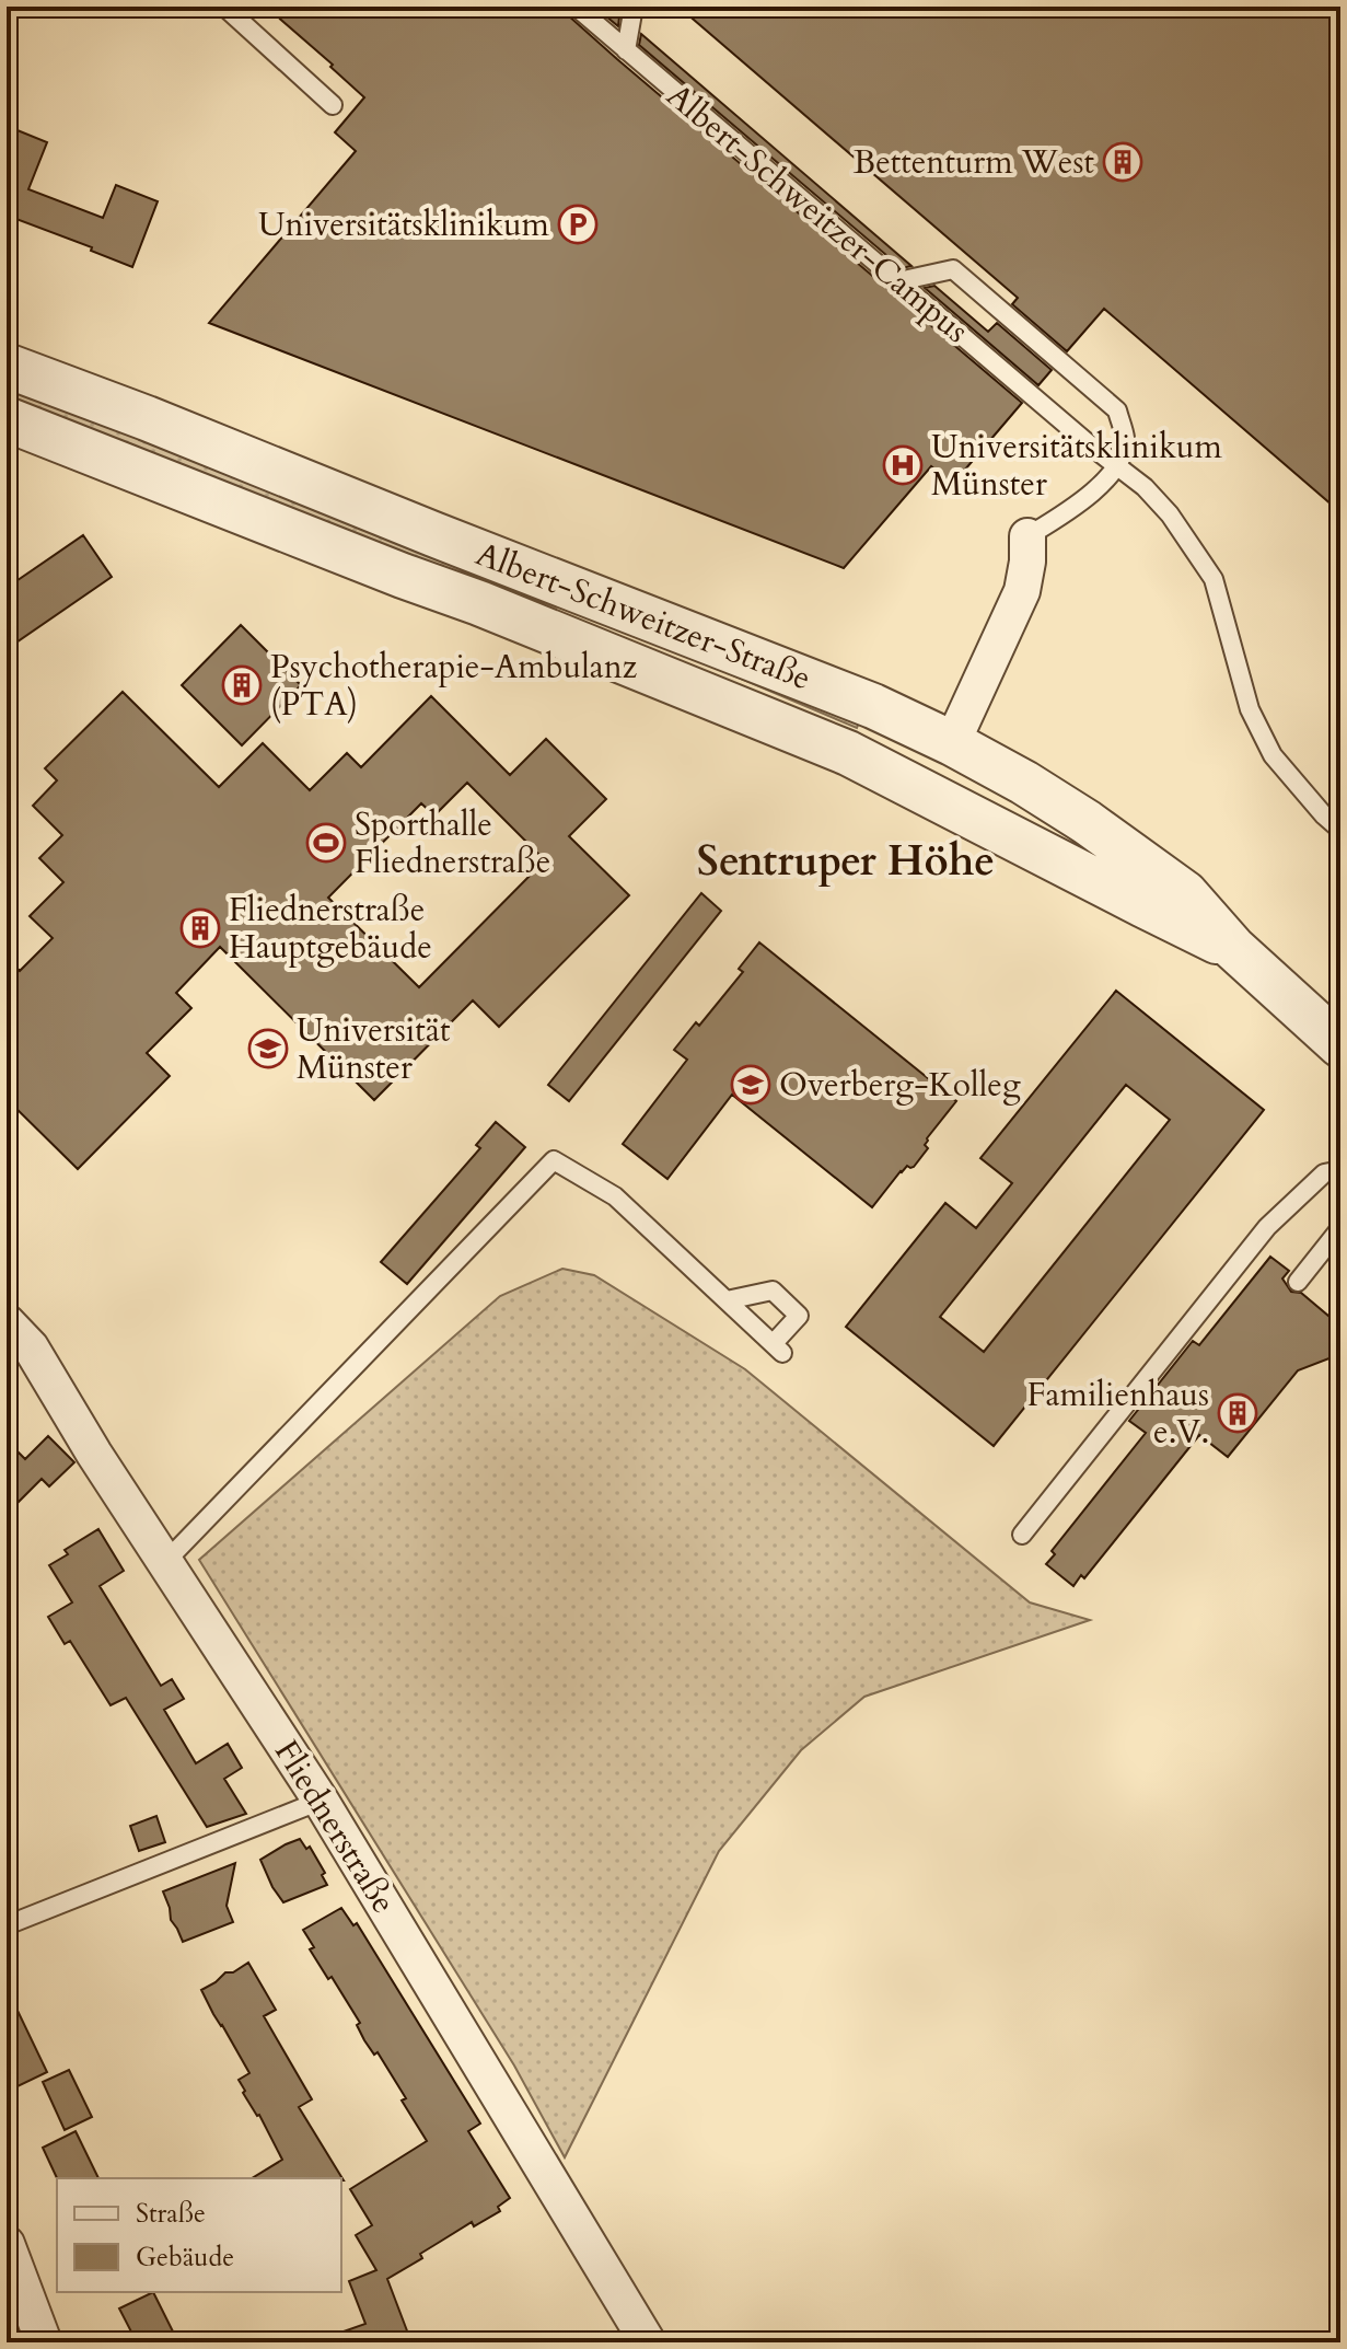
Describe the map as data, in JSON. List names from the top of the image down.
{
  "streets": {
    "street": ["Albert-Schweitzer-Straße", "Fliednerstraße"],
    "lane": ["Albert-Schweitzer-Campus"]
  },
  "districts": ["Sentruper Höhe"],
  "places": {
    "building": [
      "Bettenturm West",
      "Psychotherapie-Ambulanz (PTA)",
      "Fliednerstraße Hauptgebäude",
      "Familienhaus e.V."
    ],
    "parking": ["Universitätsklinikum"],
    "hospital": ["Universitätsklinikum Münster"],
    "sports": ["Sporthalle Fliednerstraße"],
    "school or university": ["Universität Münster", "Overberg-Kolleg"]
  },
  "legend": ["Straße", "Gebäude"]
}
